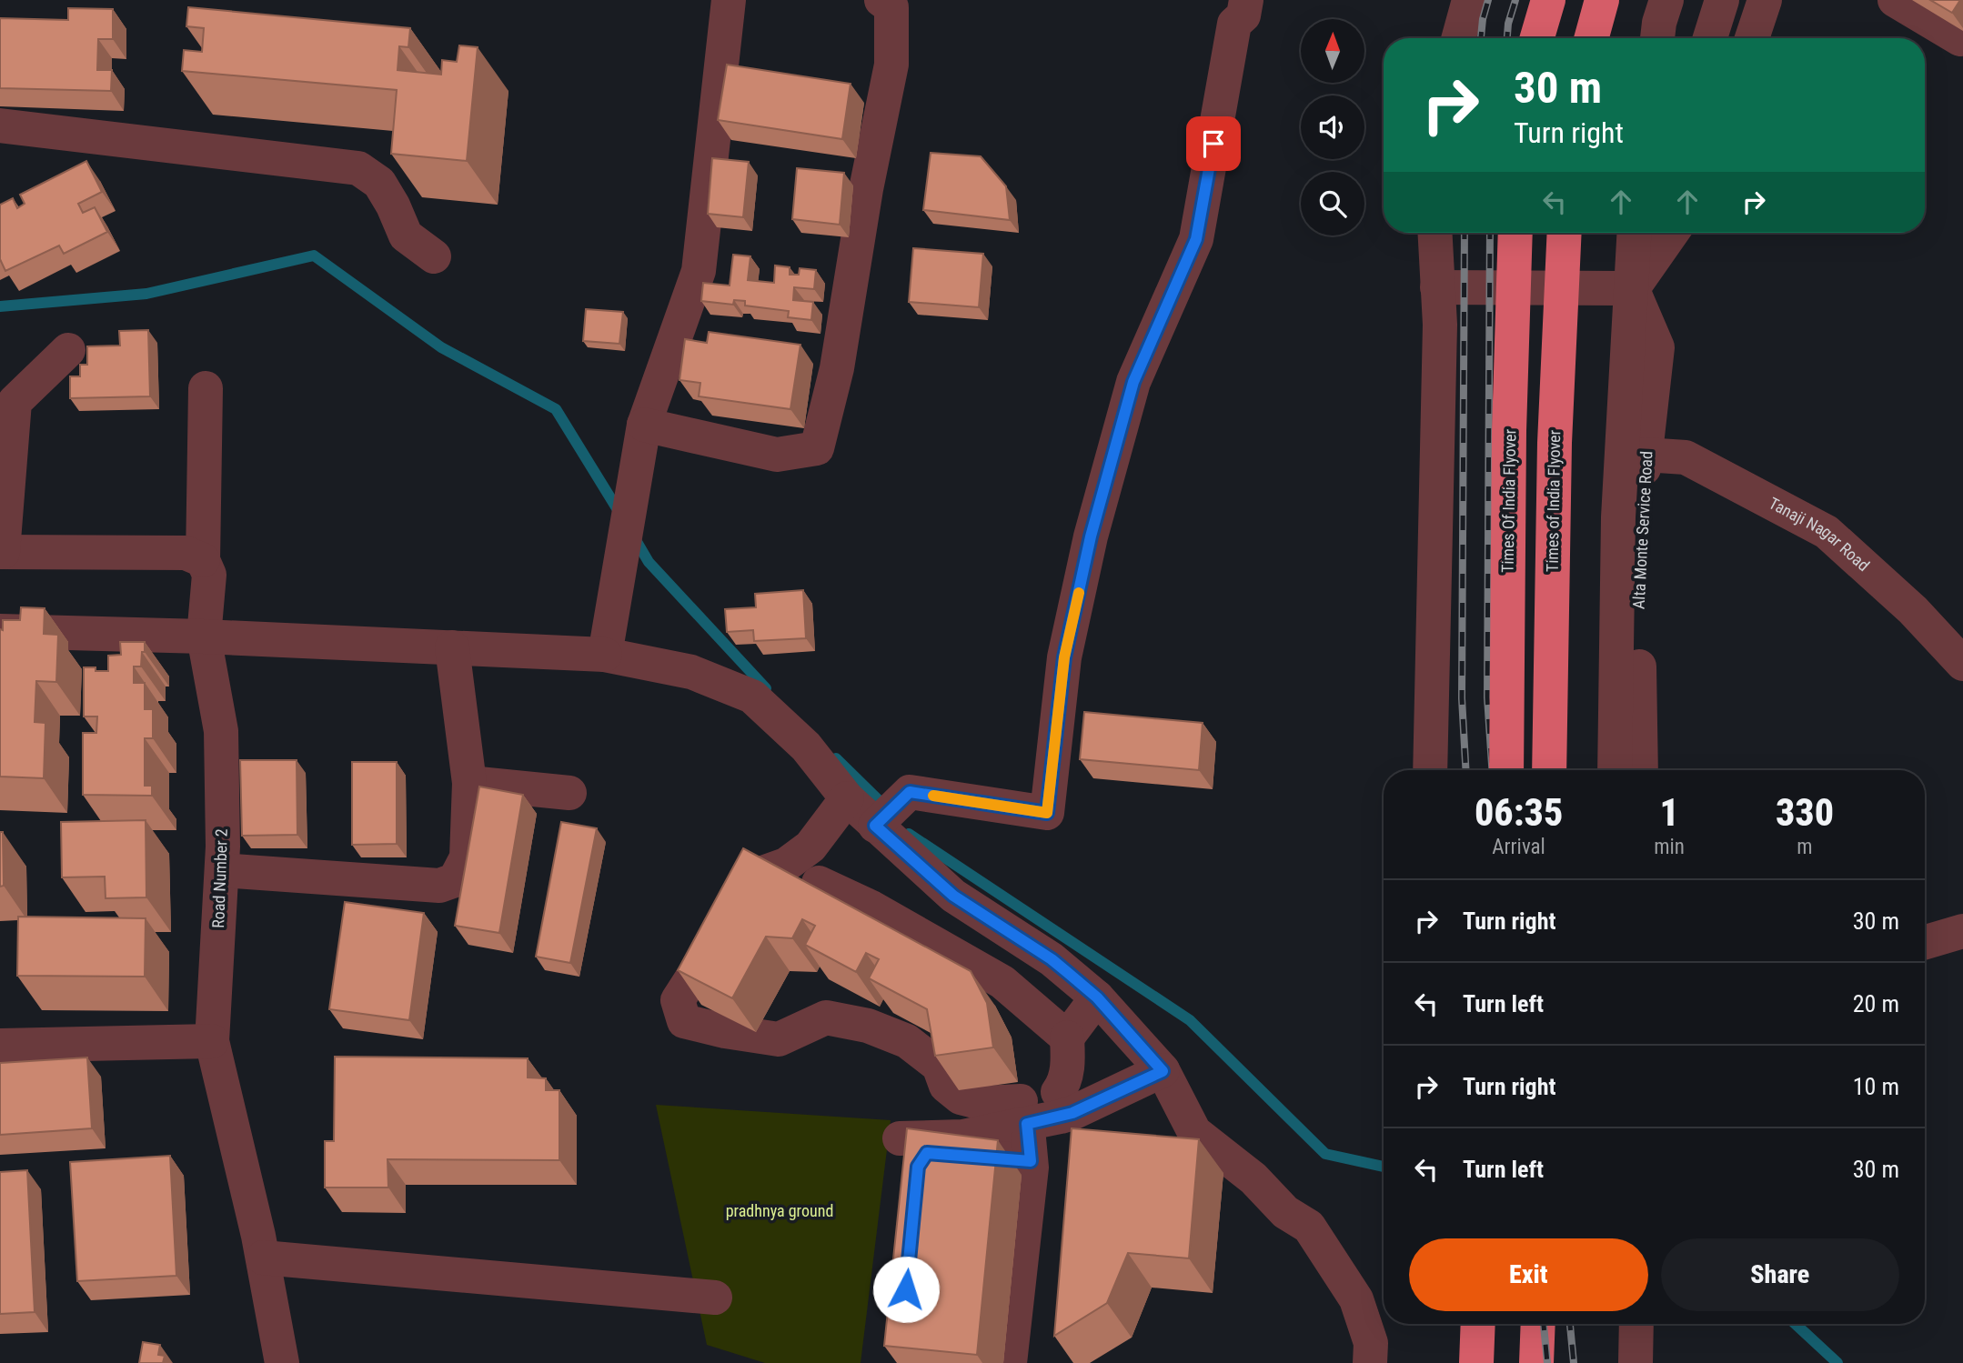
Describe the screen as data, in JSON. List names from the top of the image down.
{
  "streets": {
    "highway": ["Times Of India Flyover", "Times of India Flyover"],
    "street": ["Alta Monte Service Road", "Tanaji Nagar Road", "Road Number 2"]
  },
  "crossings": [
    ["Alta Monte Service Road", "Tanaji Nagar Road"]
  ],
  "parks": ["pradhnya ground"],
  "north": "top",
  "page": {
    "turn": ["30 m", "Turn right"],
    "eta": [
      "06:35",
      "Arrival",
      "1",
      "min",
      "330",
      "m"
    ],
    "list": [
      {
        "name": "Turn right",
        "value": "30 m"
      },
      {
        "name": "Turn left",
        "value": "20 m"
      },
      {
        "name": "Turn right",
        "value": "10 m"
      },
      {
        "name": "Turn left",
        "value": "30 m"
      }
    ],
    "buttons": ["Exit", "Share"]
  }
}
